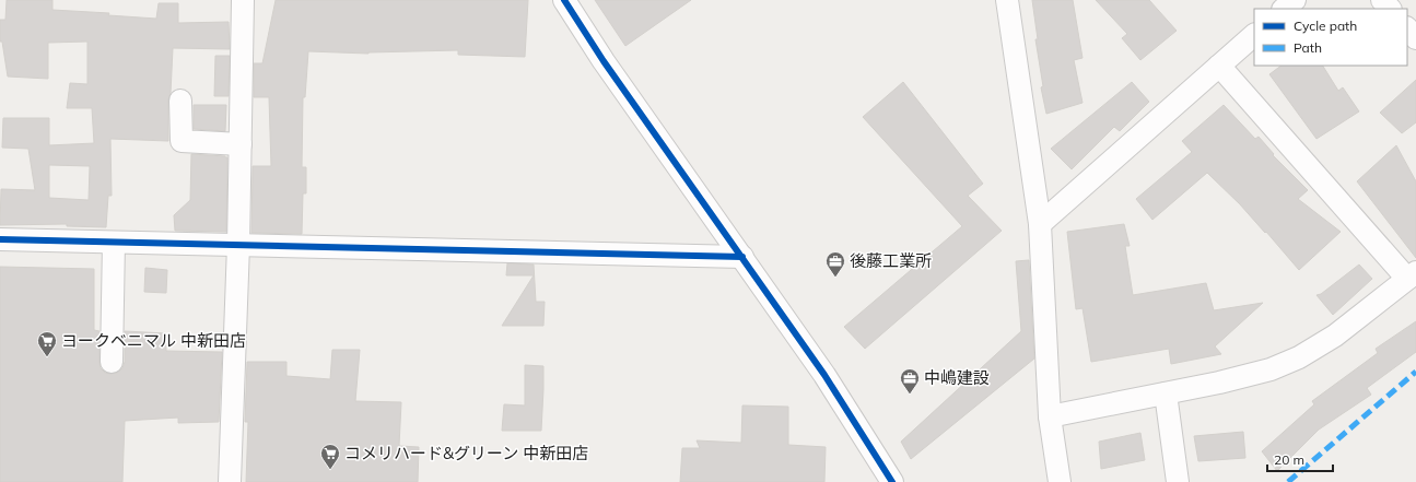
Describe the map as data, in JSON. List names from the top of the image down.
{
  "places": {
    "office": ["後藤工業所", "中嶋建設"],
    "supermarket": ["ヨークベニマル 中新田店", "コメリハード&グリーン 中新田店"]
  },
  "legend": ["Cycle path", "Path"],
  "scale_bar": "20 m"
}
